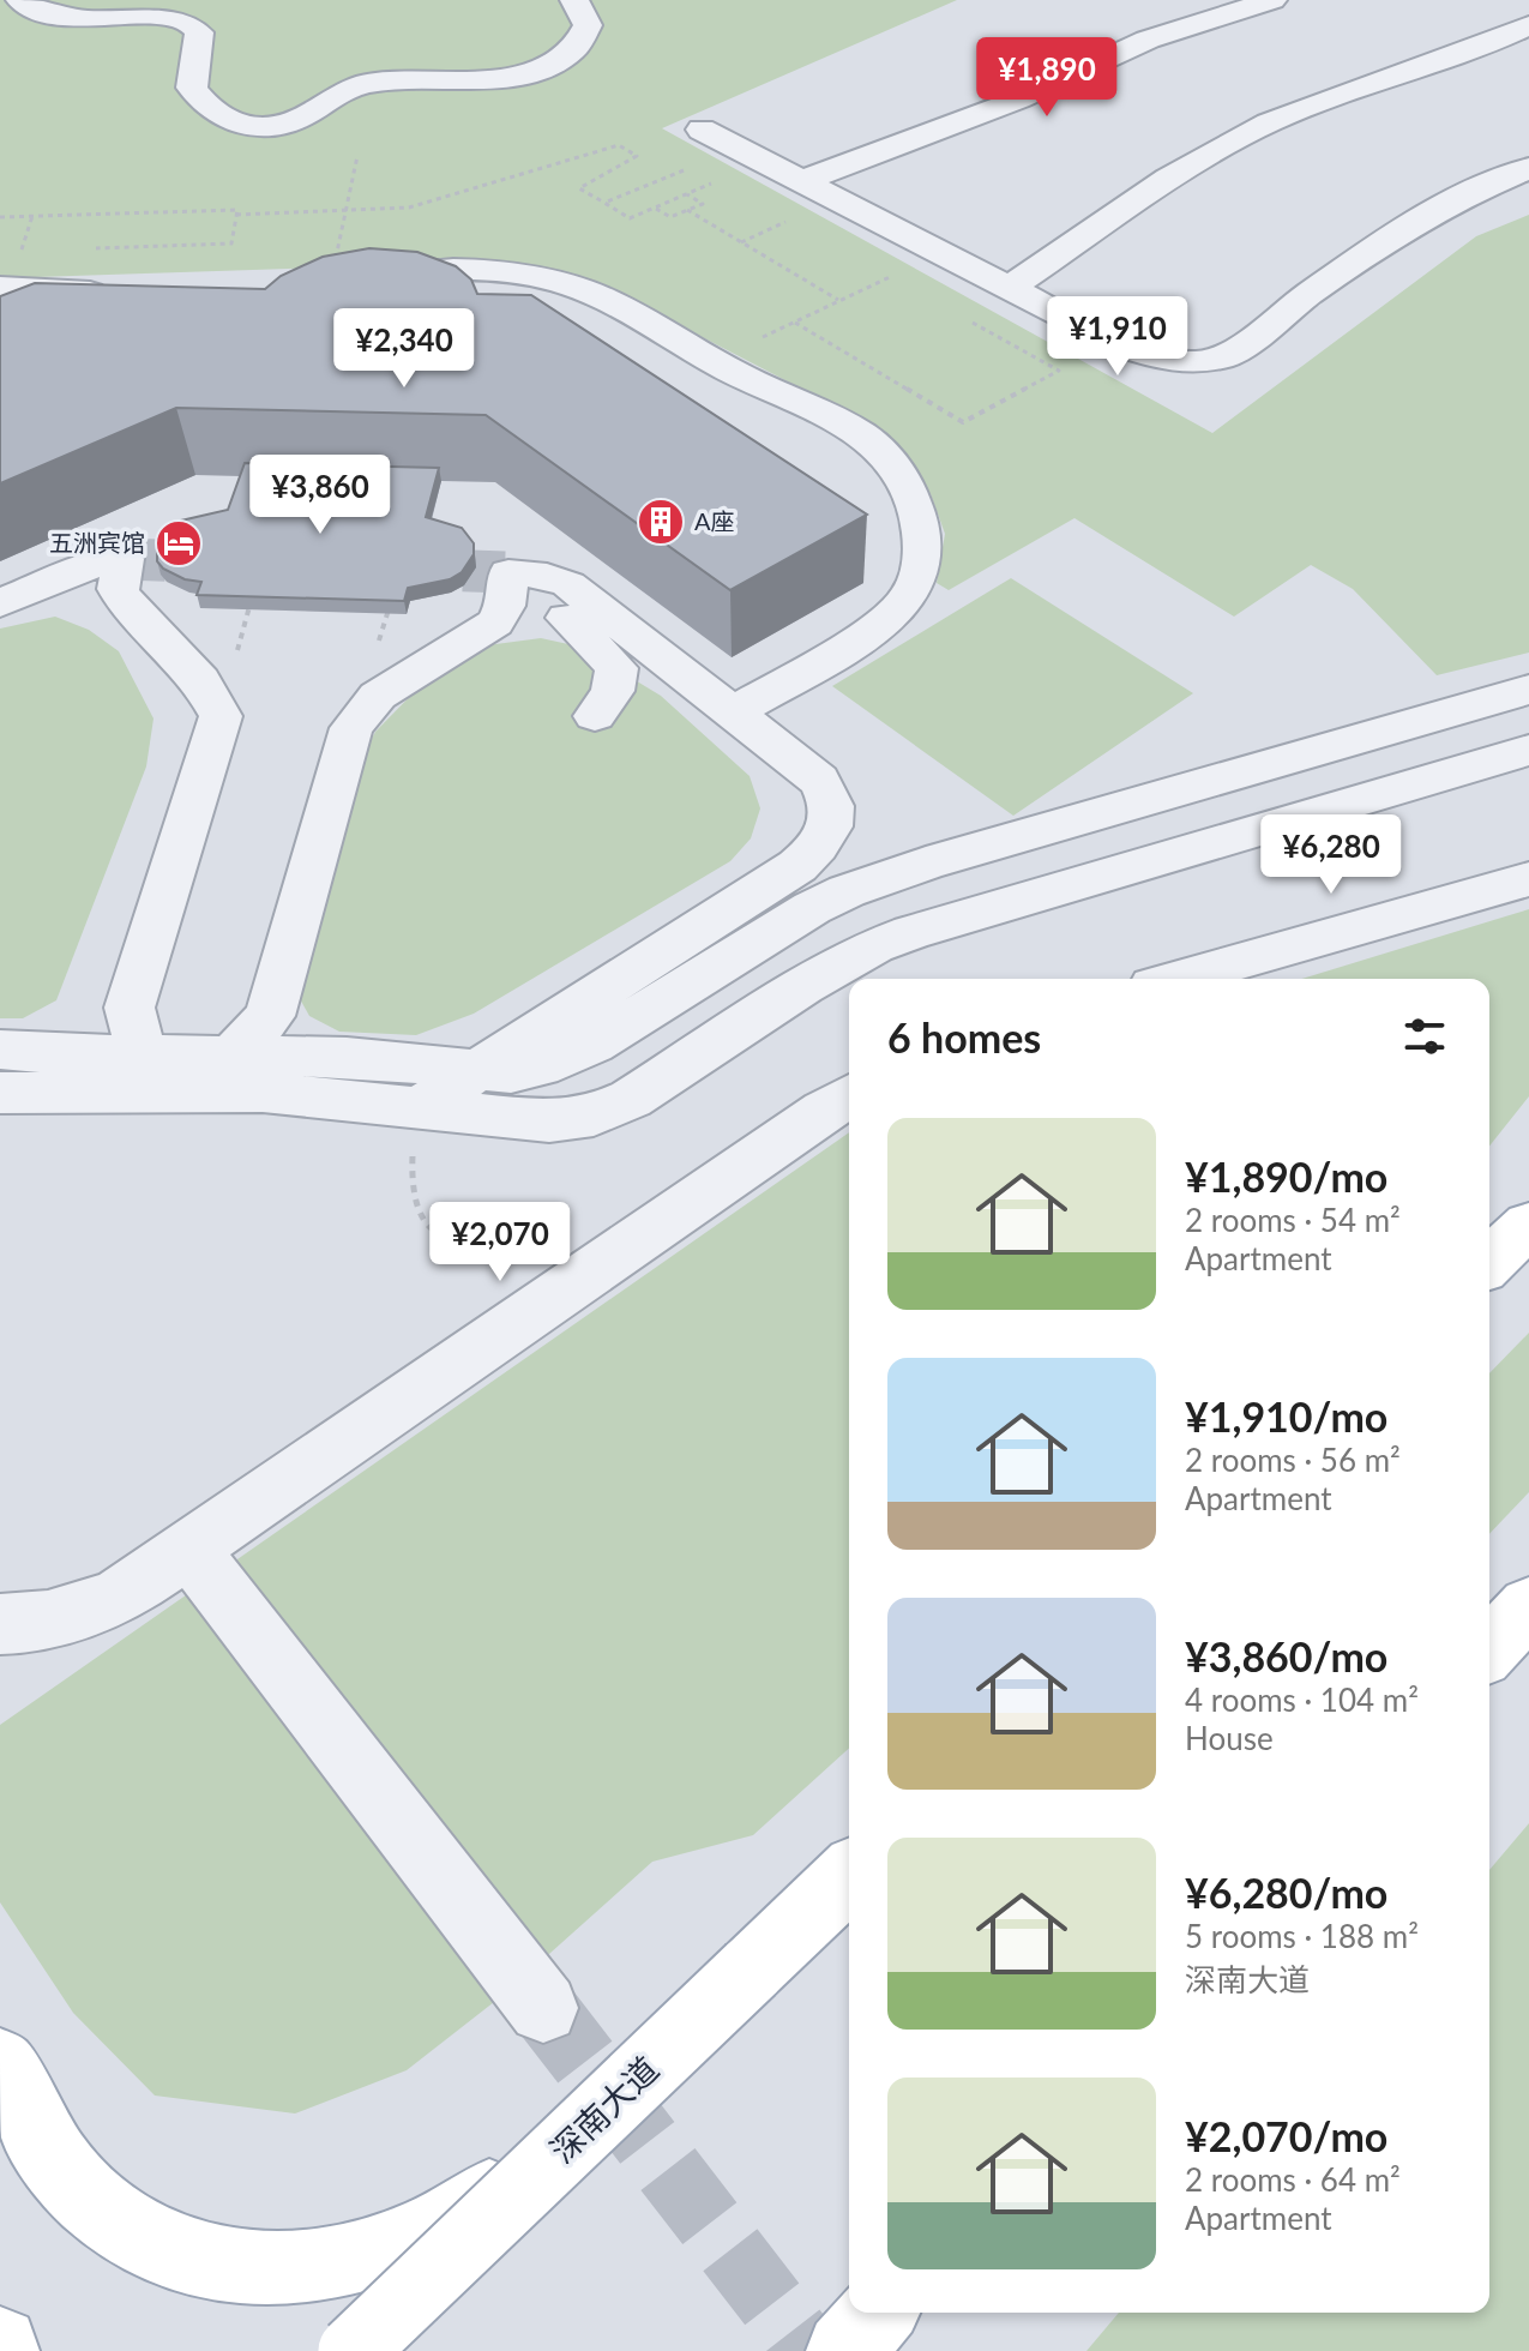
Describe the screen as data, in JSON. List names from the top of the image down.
{
  "streets": {
    "main road": ["深南大道"]
  },
  "places": {
    "building": ["A座"],
    "hotel": ["五洲宾馆"]
  },
  "page": {
    "price": [
      "¥1,890",
      "¥1,910",
      "¥2,340",
      "¥3,860",
      "¥6,280",
      "¥2,070"
    ],
    "heading": "6 homes",
    "list": [
      {
        "name": "¥1,890/mo",
        "note": "2 rooms · 54 m² · Apartment"
      },
      {
        "name": "¥1,910/mo",
        "note": "2 rooms · 56 m² · Apartment"
      },
      {
        "name": "¥3,860/mo",
        "note": "4 rooms · 104 m² · House"
      },
      {
        "name": "¥6,280/mo",
        "note": "5 rooms · 188 m² · 深南大道"
      },
      {
        "name": "¥2,070/mo",
        "note": "2 rooms · 64 m² · Apartment"
      }
    ]
  }
}
